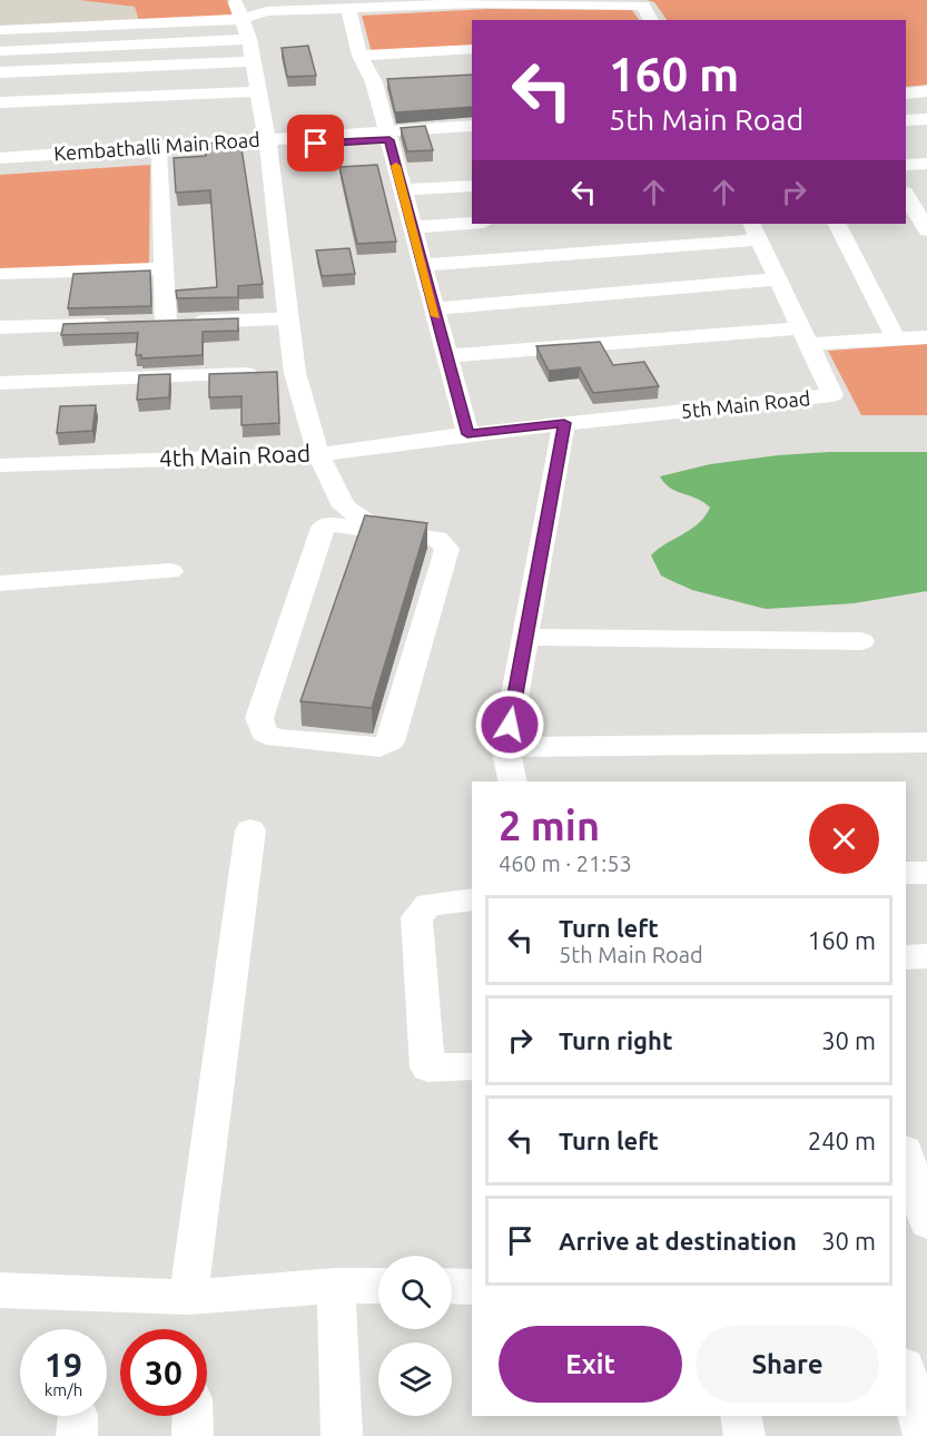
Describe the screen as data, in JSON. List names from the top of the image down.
{
  "streets": {
    "street": ["Kembathalli Main Road", "5th Main Road", "4th Main Road"]
  },
  "crossings": [
    ["5th Main Road", "4th Main Road"]
  ],
  "page": {
    "turn": ["160 m", "5th Main Road"],
    "heading": ["2 min", "460 m · 21:53"],
    "list": [
      {
        "name": "Turn left",
        "note": "5th Main Road",
        "value": "160 m"
      },
      {
        "name": "Turn right",
        "value": "30 m"
      },
      {
        "name": "Turn left",
        "value": "240 m"
      },
      {
        "name": "Arrive at destination",
        "value": "30 m"
      }
    ],
    "buttons": ["Exit", "Share"],
    "speed": "19 km/h",
    "limit": "30"
  }
}
